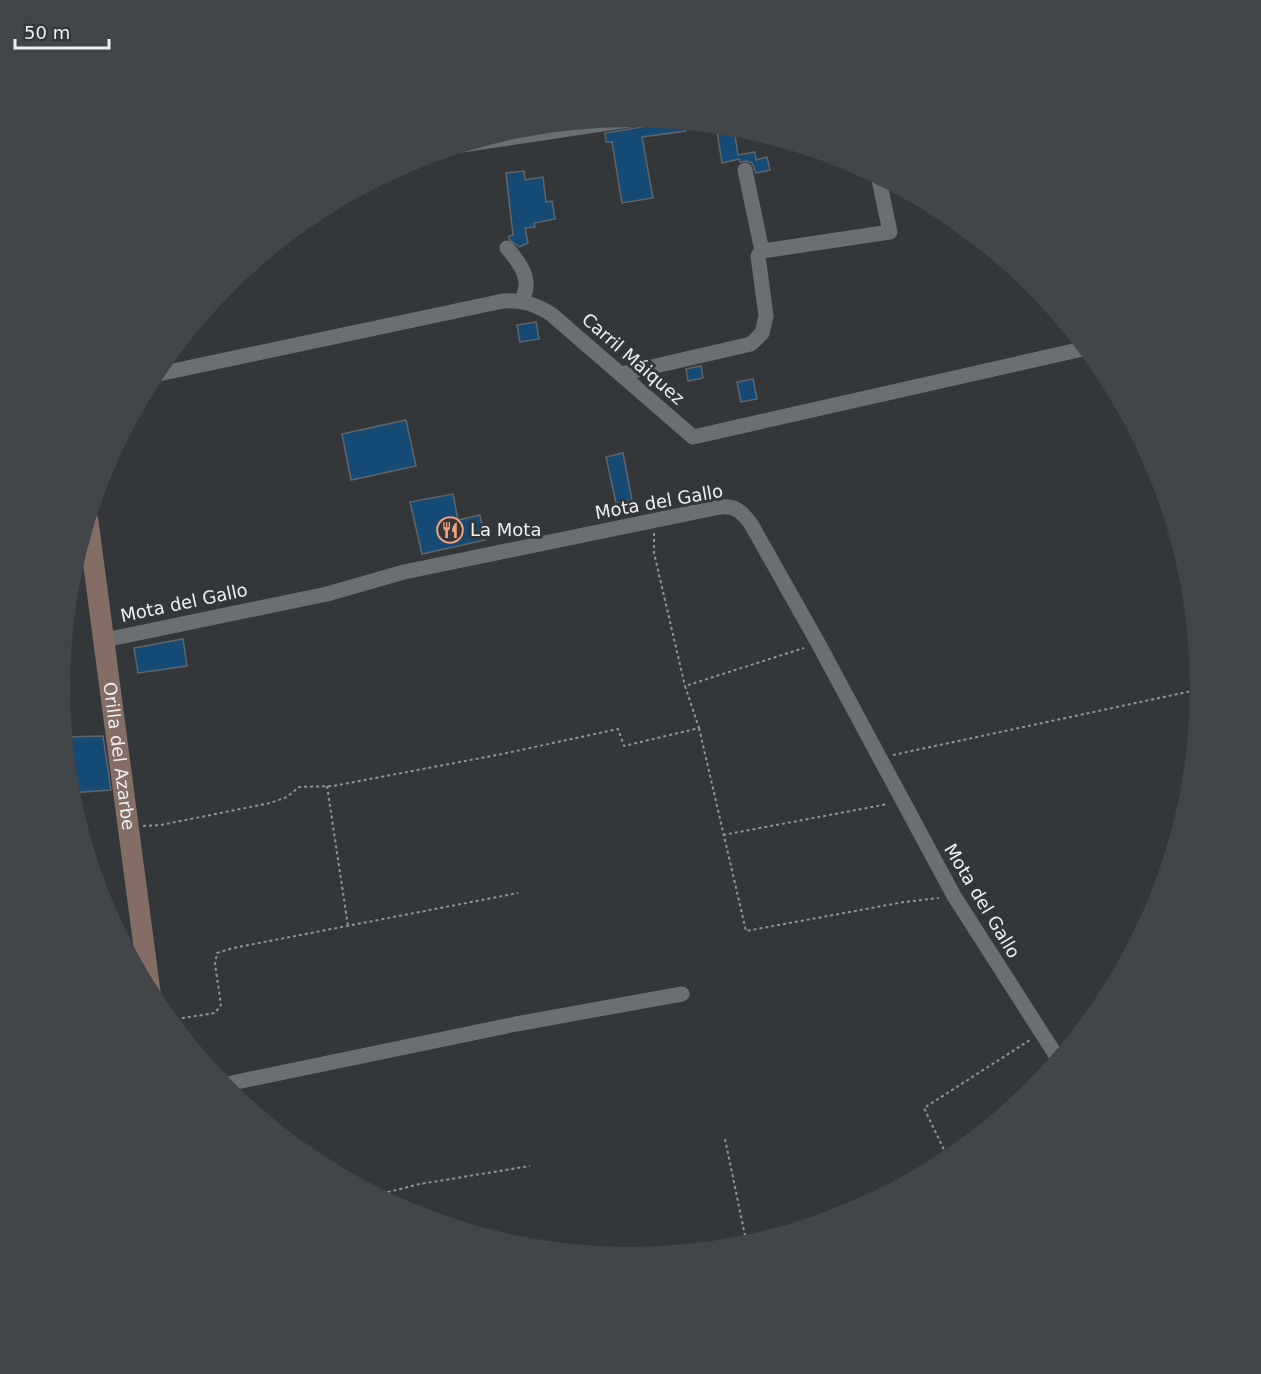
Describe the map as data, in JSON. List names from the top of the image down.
{
  "streets": {
    "main road": ["Orilla del Azarbe"],
    "street": ["Carril Máiquez", "Mota del Gallo"]
  },
  "crossings": [
    ["Mota del Gallo", "Orilla del Azarbe"]
  ],
  "places": {
    "restaurant": ["La Mota"]
  },
  "scale_bar": "50 m"
}
